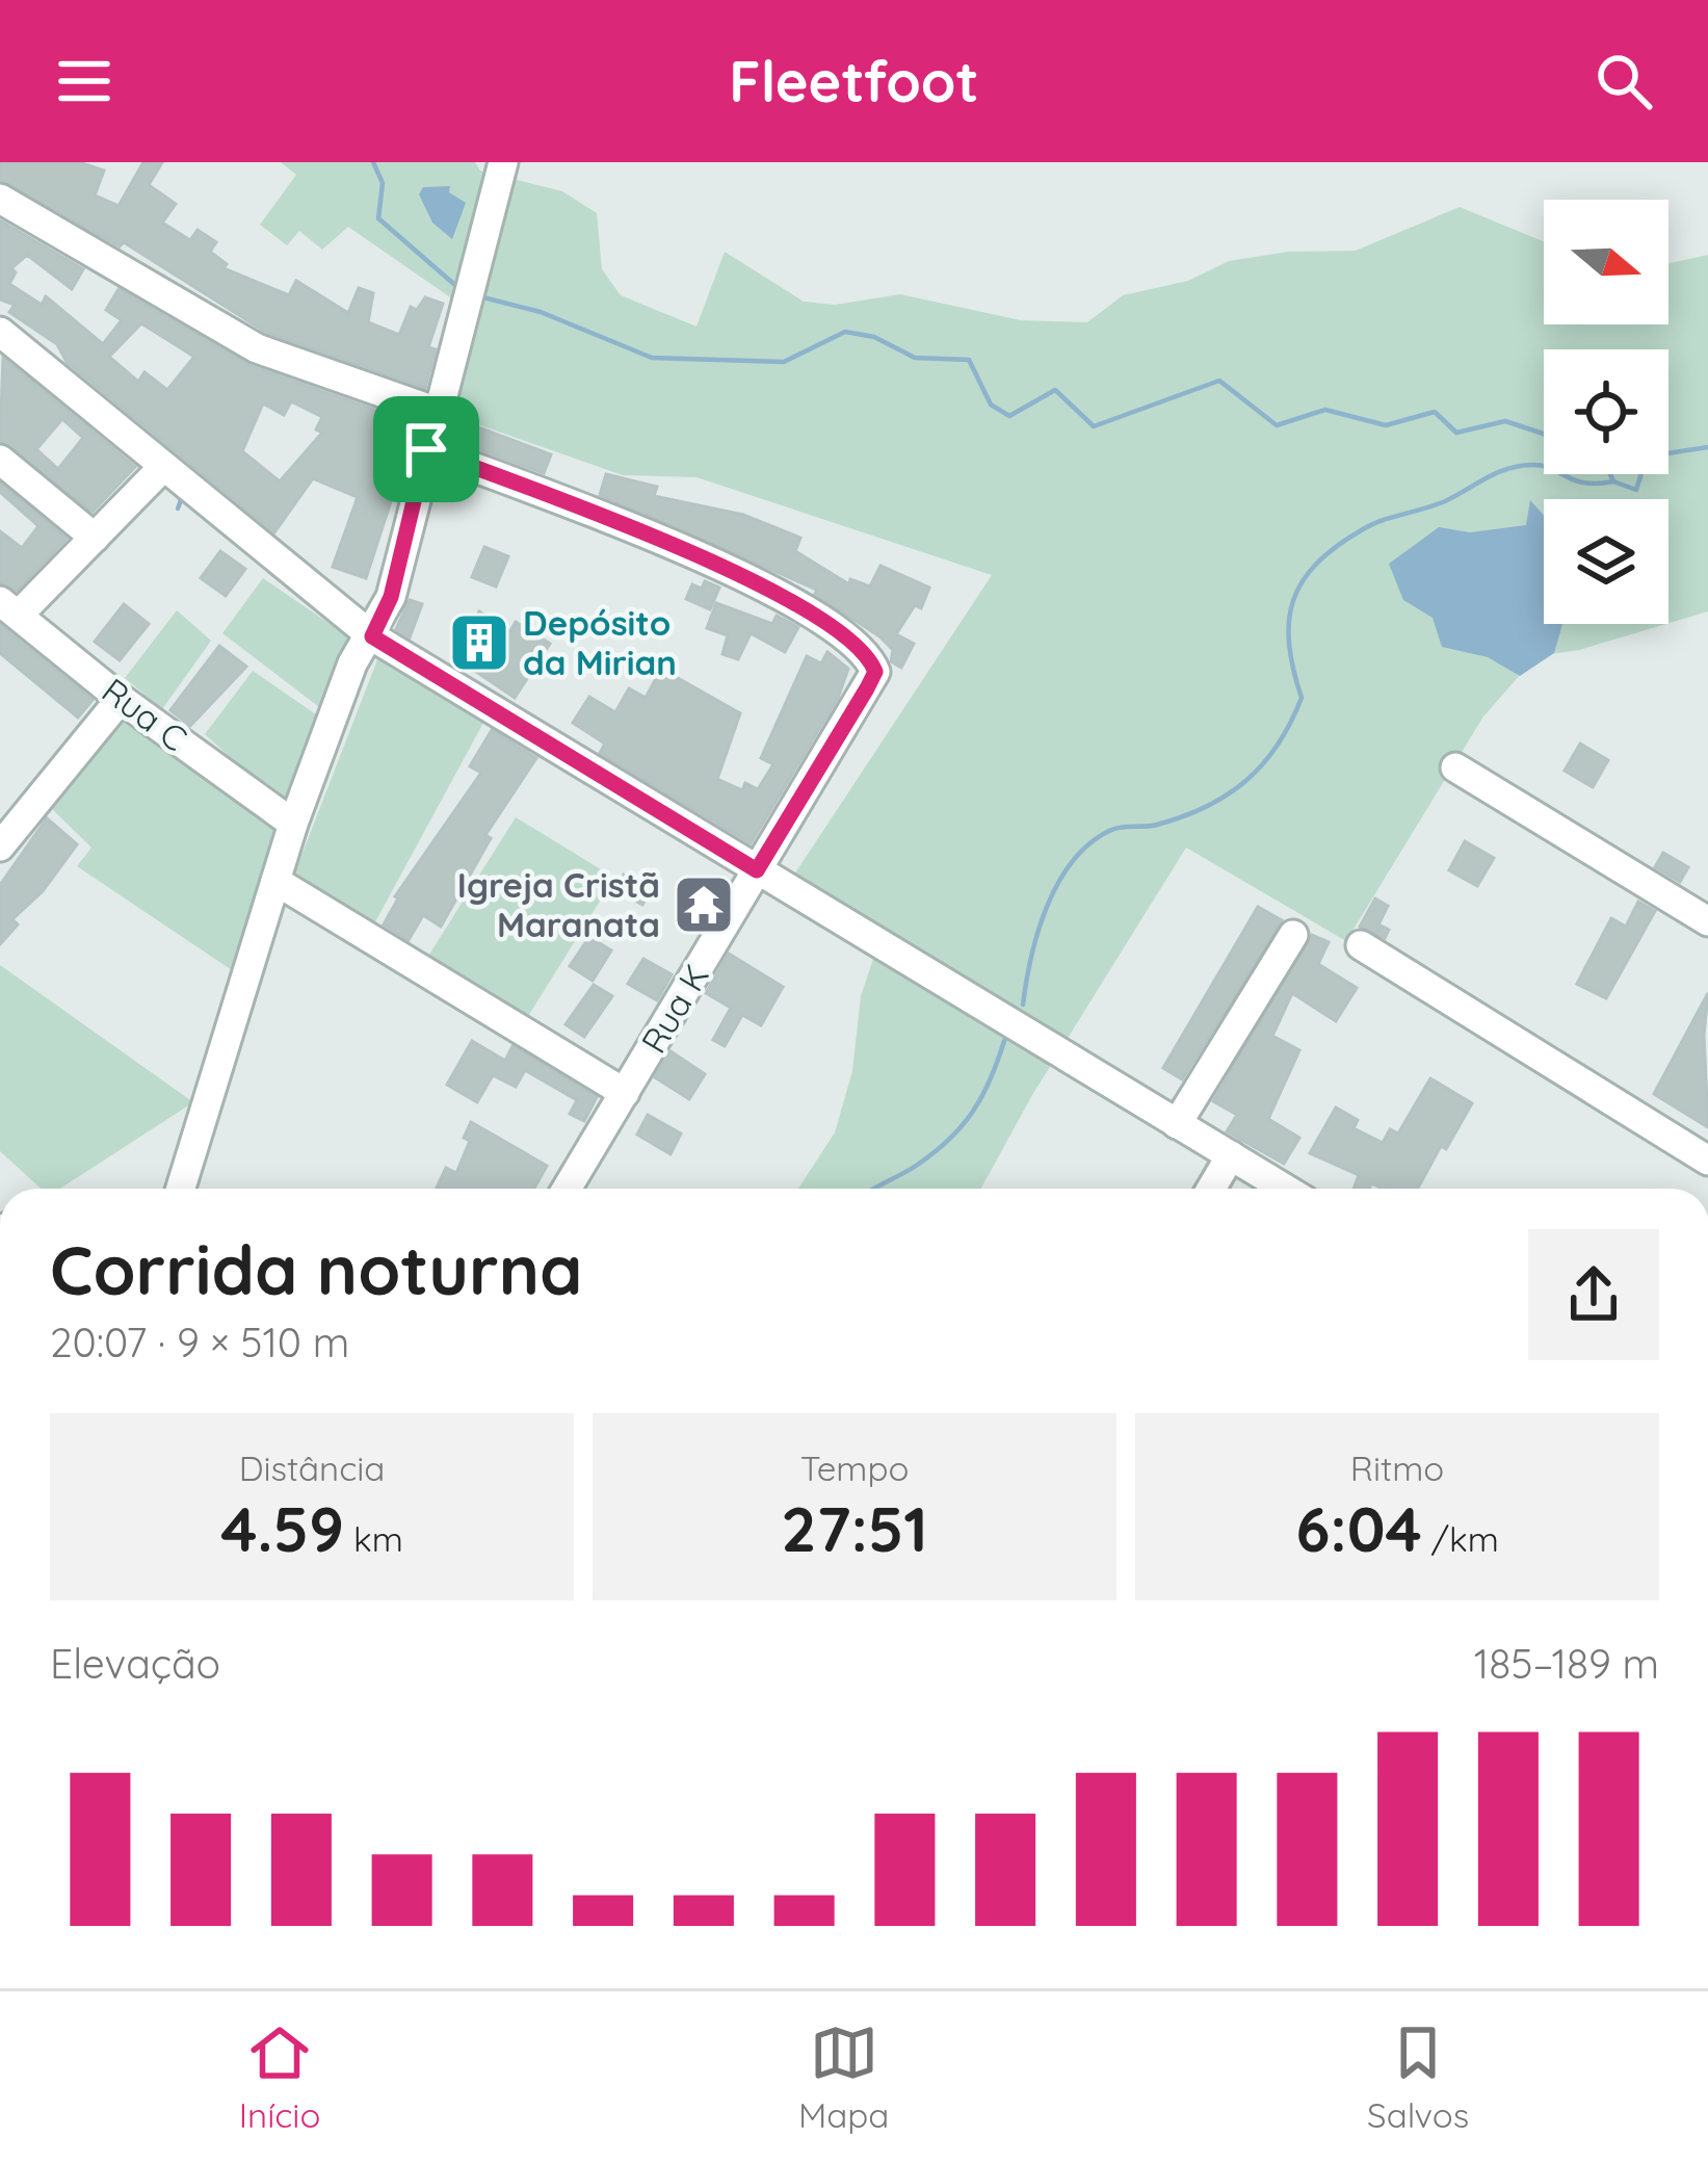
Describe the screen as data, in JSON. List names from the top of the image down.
{
  "streets": {
    "street": ["Rua C", "Rua K"]
  },
  "places": {
    "building": ["Depósito da Mirian"],
    "temple": ["Igreja Cristã Maranata"]
  },
  "north": "right",
  "page": {
    "header": "Fleetfoot",
    "heading": ["Corrida noturna", "20:07 · 9 × 510 m"],
    "stats": [
      ["Distância", "4.59 km"],
      ["Tempo", "27:51"],
      ["Ritmo", "6:04 /km"]
    ],
    "chart": ["Elevação", "185–189 m"],
    "tabs": ["Início", "Mapa", "Salvos"]
  }
}
